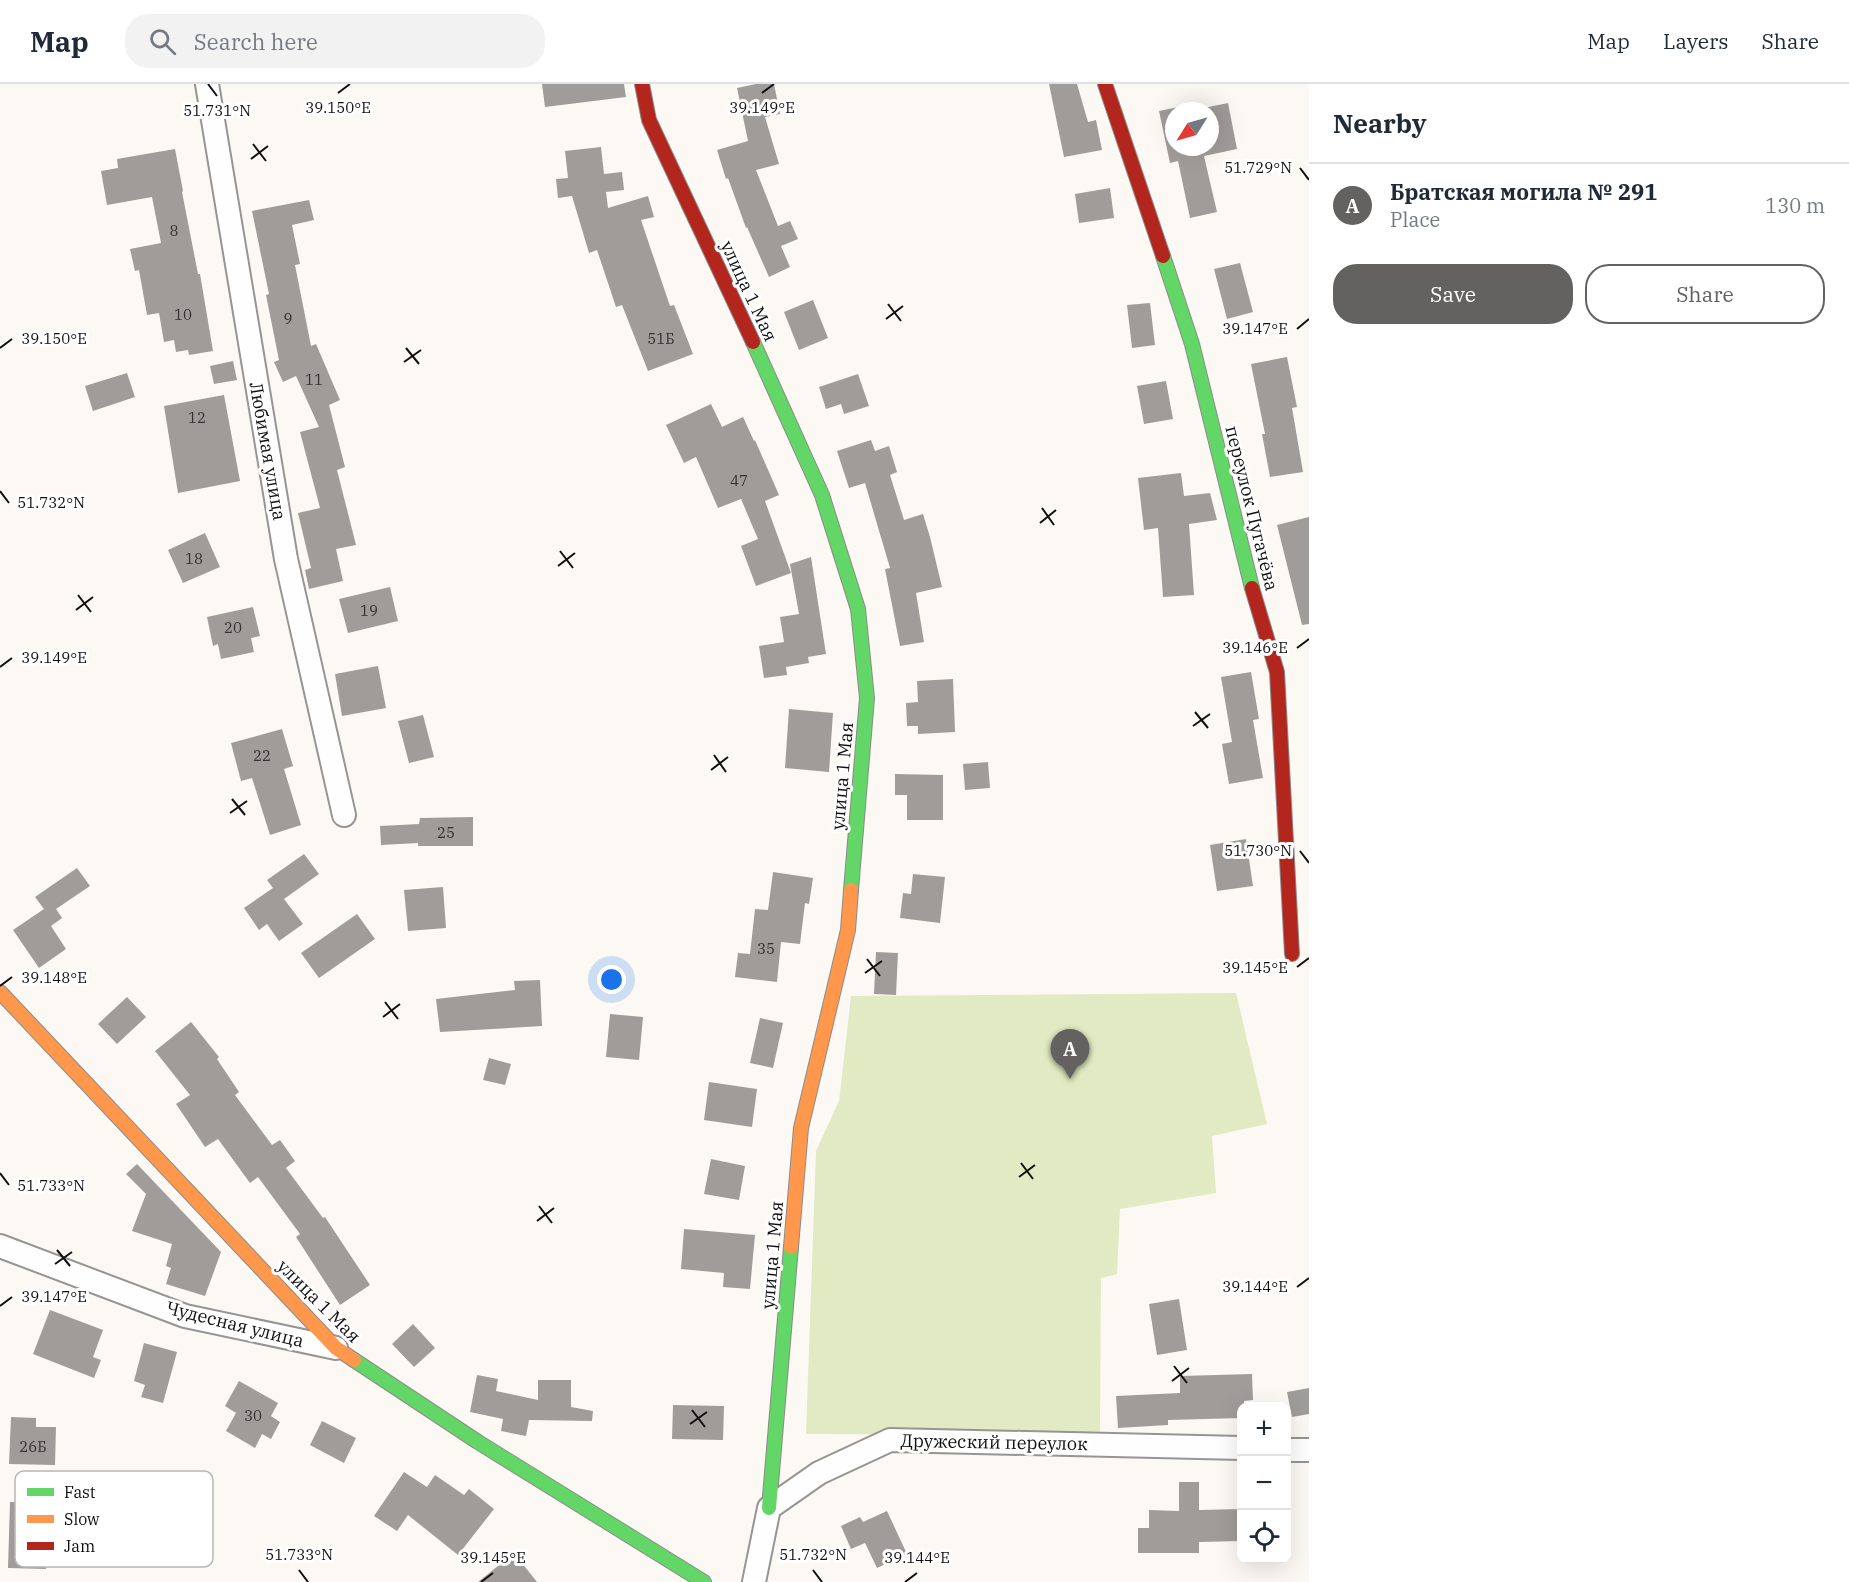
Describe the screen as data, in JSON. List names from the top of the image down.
{
  "streets": {
    "street": [
      "улица 1 Мая",
      "Любимая улица",
      "переулок Пугачёва",
      "Чудесная улица",
      "Дружеский переулок"
    ]
  },
  "crossings": [
    ["улица 1 Мая", "Чудесная улица"],
    ["улица 1 Мая", "Дружеский переулок"]
  ],
  "house_numbers": [
    "8",
    "10",
    "9",
    "51Б",
    "11",
    "12",
    "47",
    "18",
    "19",
    "20",
    "22",
    "25",
    "35",
    "30",
    "26Б"
  ],
  "legend": ["Fast", "Slow", "Jam"],
  "north": "bottom left",
  "page": {
    "header": "Map",
    "search": "Search here",
    "nav": ["Map", "Layers", "Share"],
    "heading": "Nearby",
    "list": [
      {
        "mark": "A",
        "name": "Братская могила № 291",
        "note": "Place",
        "value": "130 m"
      }
    ],
    "buttons": ["Save", "Share"],
    "pins": "A",
    "map_buttons": ["+", "−"]
  },
  "coordinates": [
    "39.150°E",
    "39.149°E",
    "51.731°N",
    "51.729°N",
    "39.147°E",
    "51.732°N",
    "39.146°E",
    "51.730°N",
    "39.145°E",
    "39.148°E",
    "51.733°N",
    "39.144°E"
  ]
}
